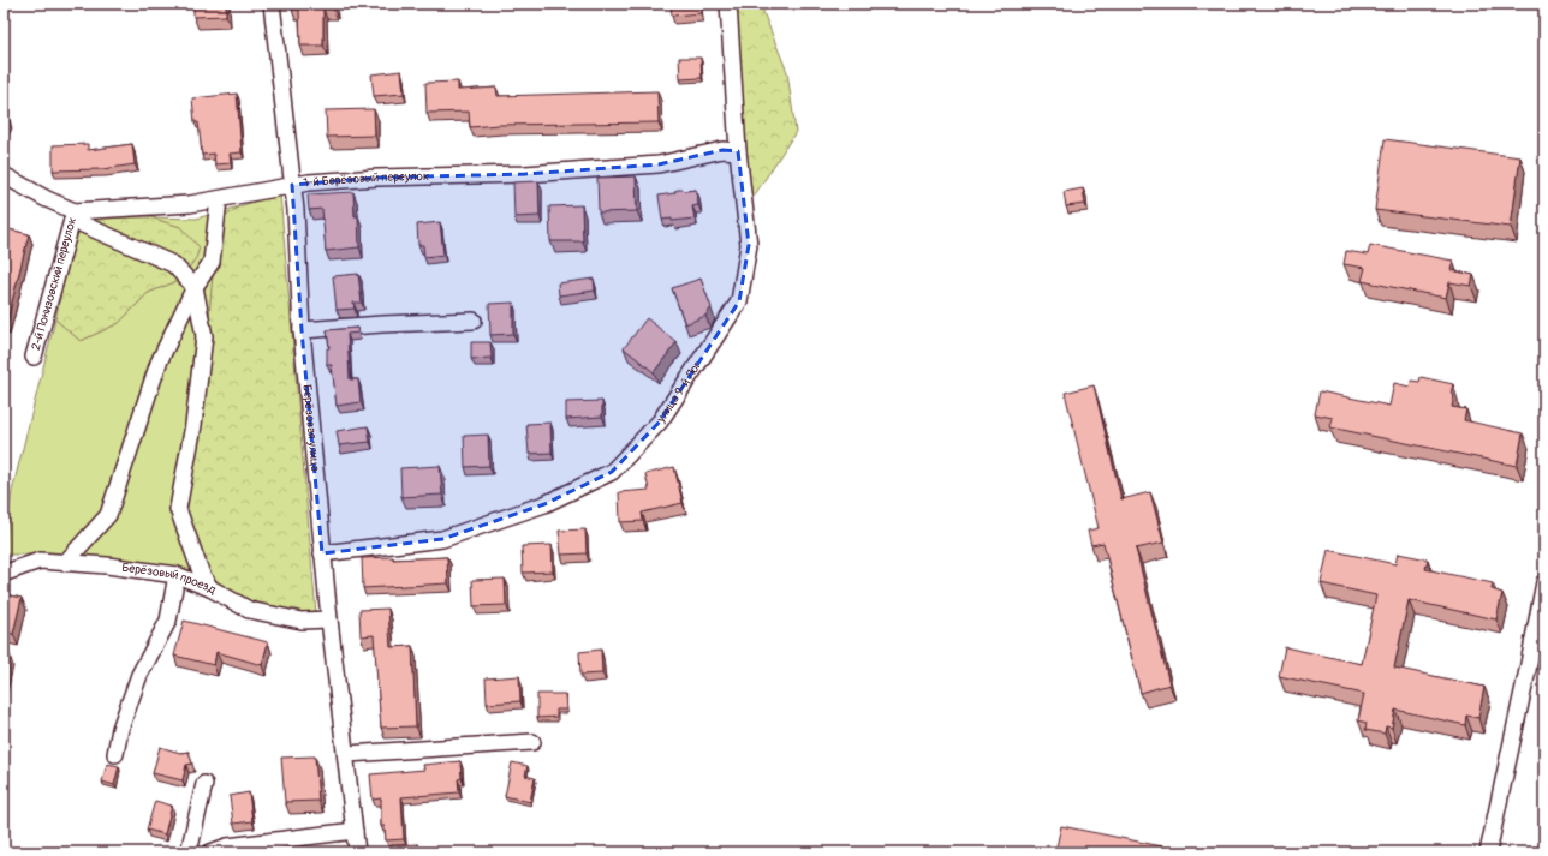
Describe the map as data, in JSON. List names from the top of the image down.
{
  "streets": {
    "street": [
      "1-й Берёзовый переулок",
      "2-й Понизовский переулок",
      "улица 9-й Лог",
      "Берёзовая улица",
      "Берёзовый проезд"
    ]
  },
  "crossings": [
    ["1-й Берёзовый переулок", "2-й Понизовский переулок"],
    ["1-й Берёзовый переулок", "улица 9-й Лог"],
    ["1-й Берёзовый переулок", "Берёзовая улица"],
    ["улица 9-й Лог", "Берёзовая улица"],
    ["Берёзовая улица", "Берёзовый проезд"]
  ]
}
